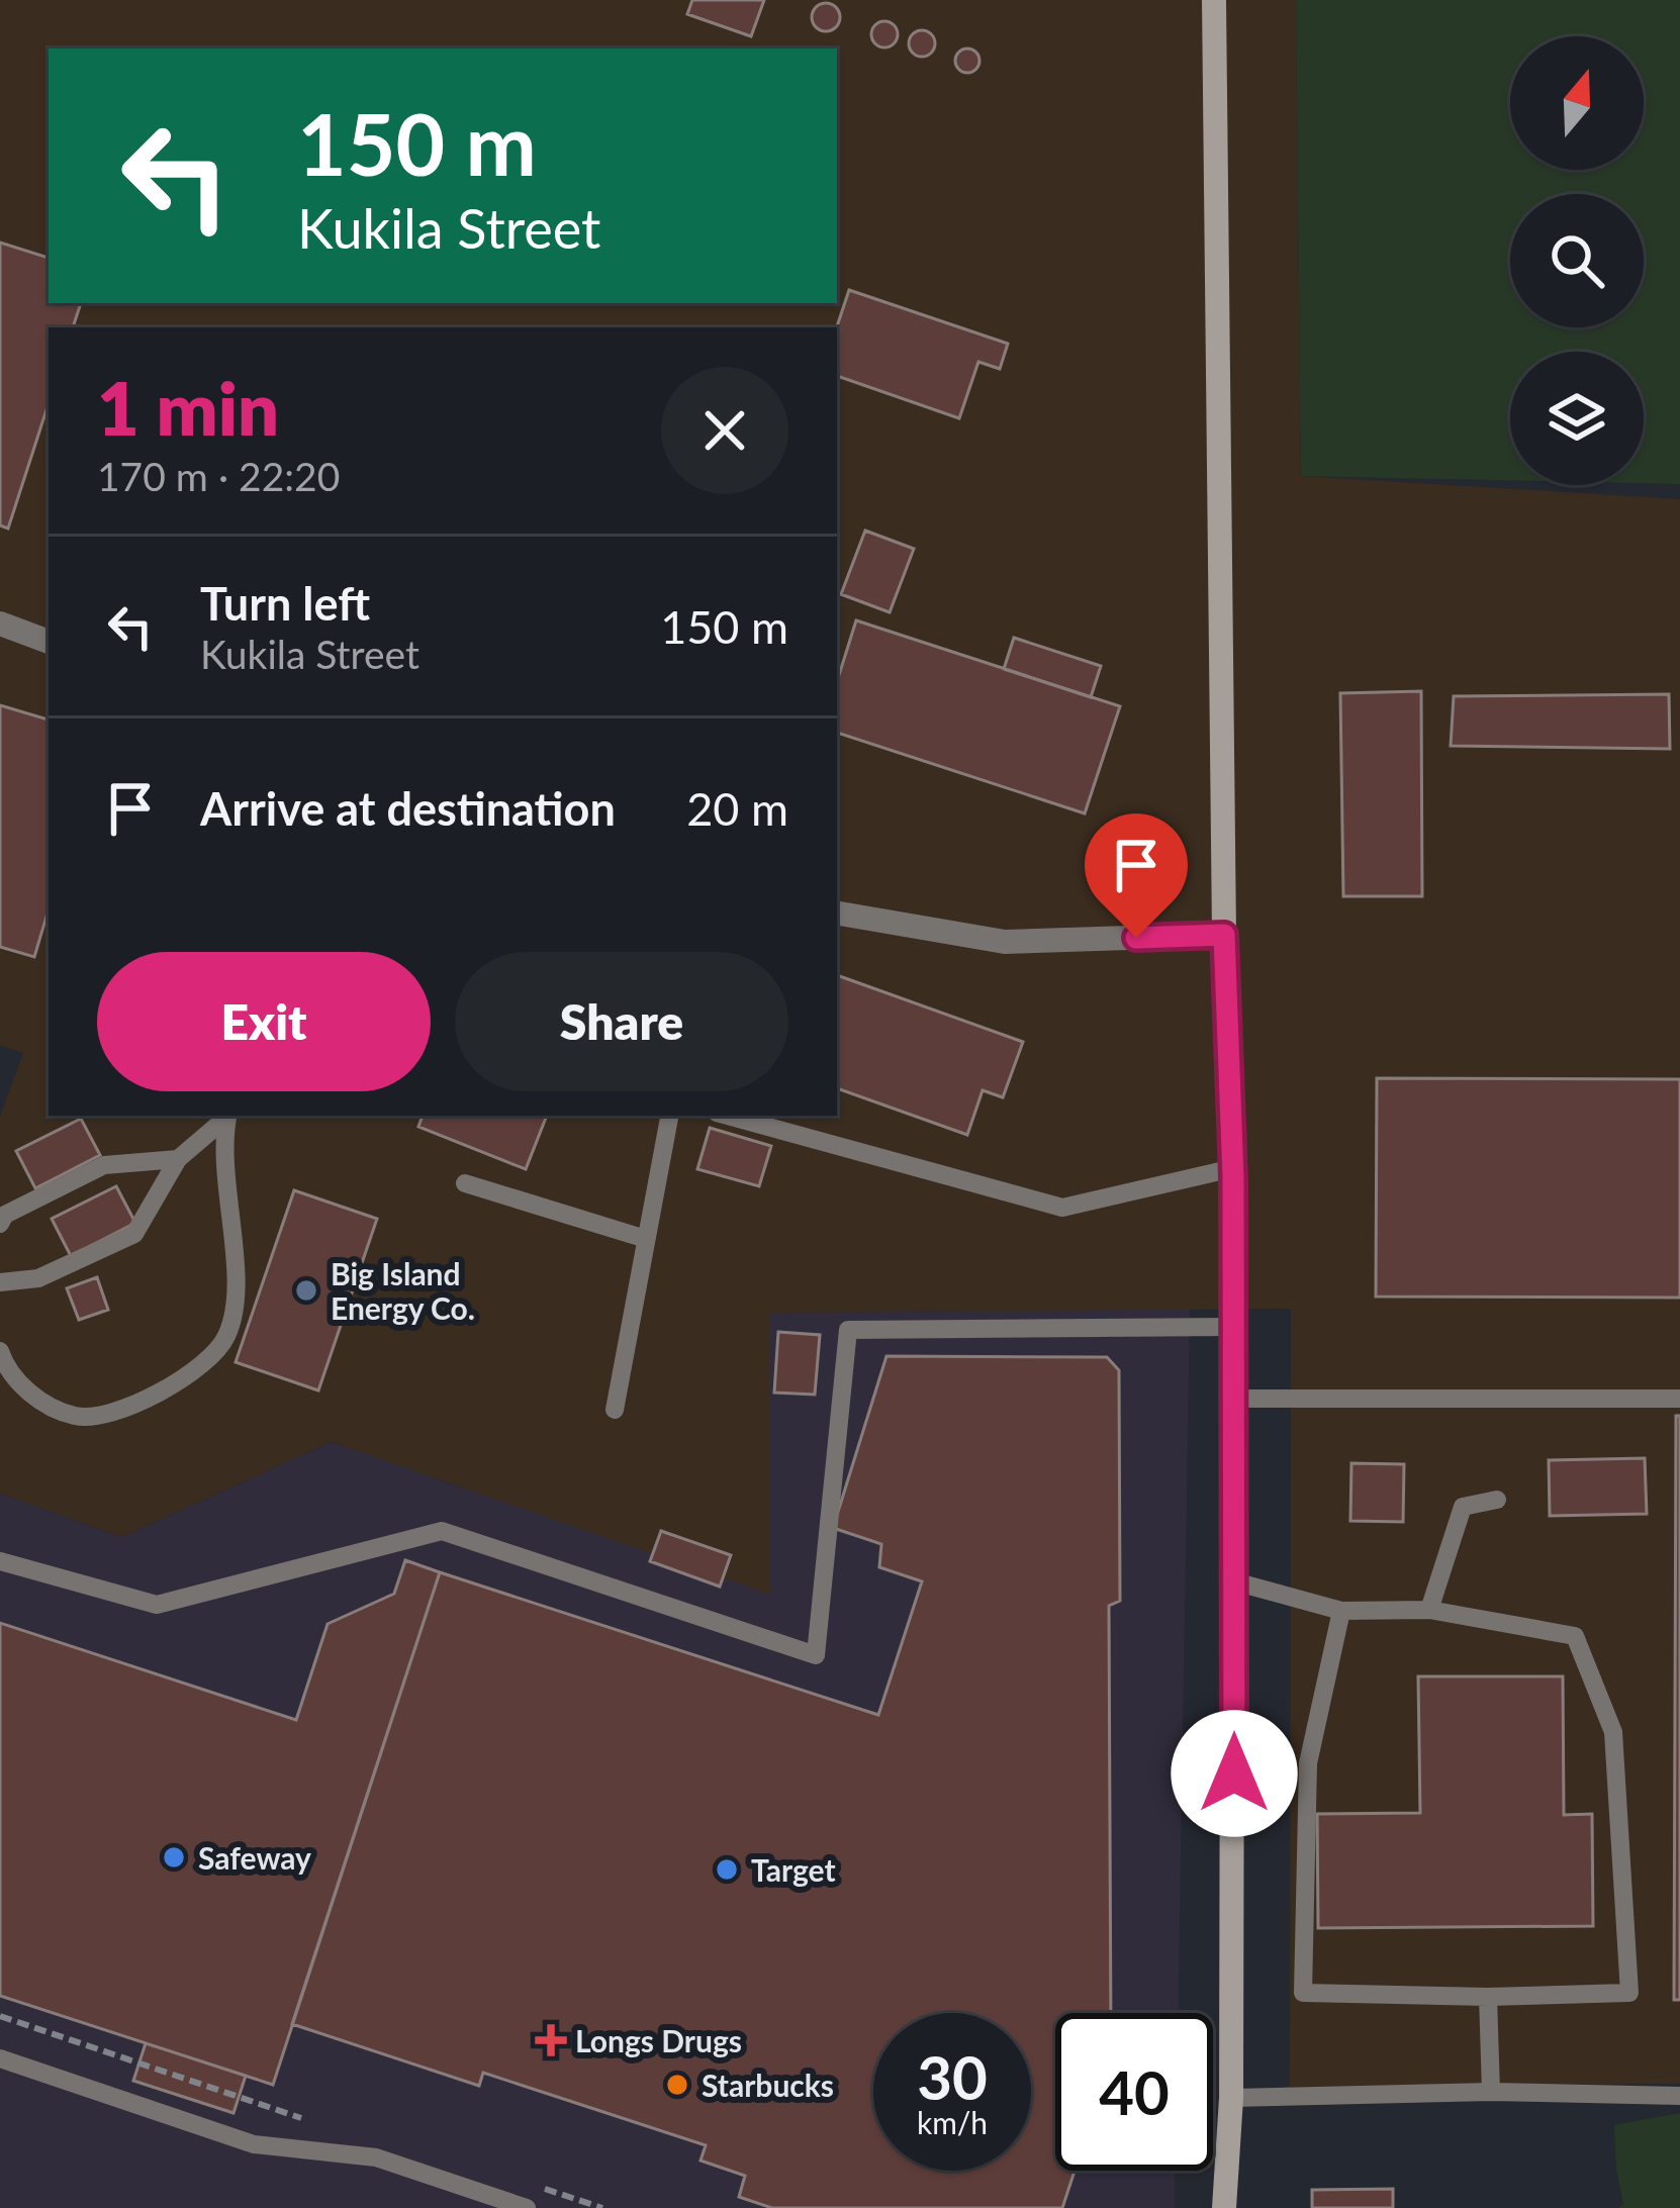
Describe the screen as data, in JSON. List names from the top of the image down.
{
  "places": {
    "other": [
      "Big Island Energy Co.",
      "Safeway",
      "Target",
      "Starbucks"
    ],
    "health": ["Longs Drugs"]
  },
  "north": "top",
  "page": {
    "turn": ["150 m", "Kukila Street"],
    "heading": ["1 min", "170 m · 22:20"],
    "list": [
      {
        "name": "Turn left",
        "note": "Kukila Street",
        "value": "150 m"
      },
      {
        "name": "Arrive at destination",
        "value": "20 m"
      }
    ],
    "buttons": ["Exit", "Share"],
    "speed": "30 km/h",
    "limit": "40"
  }
}
